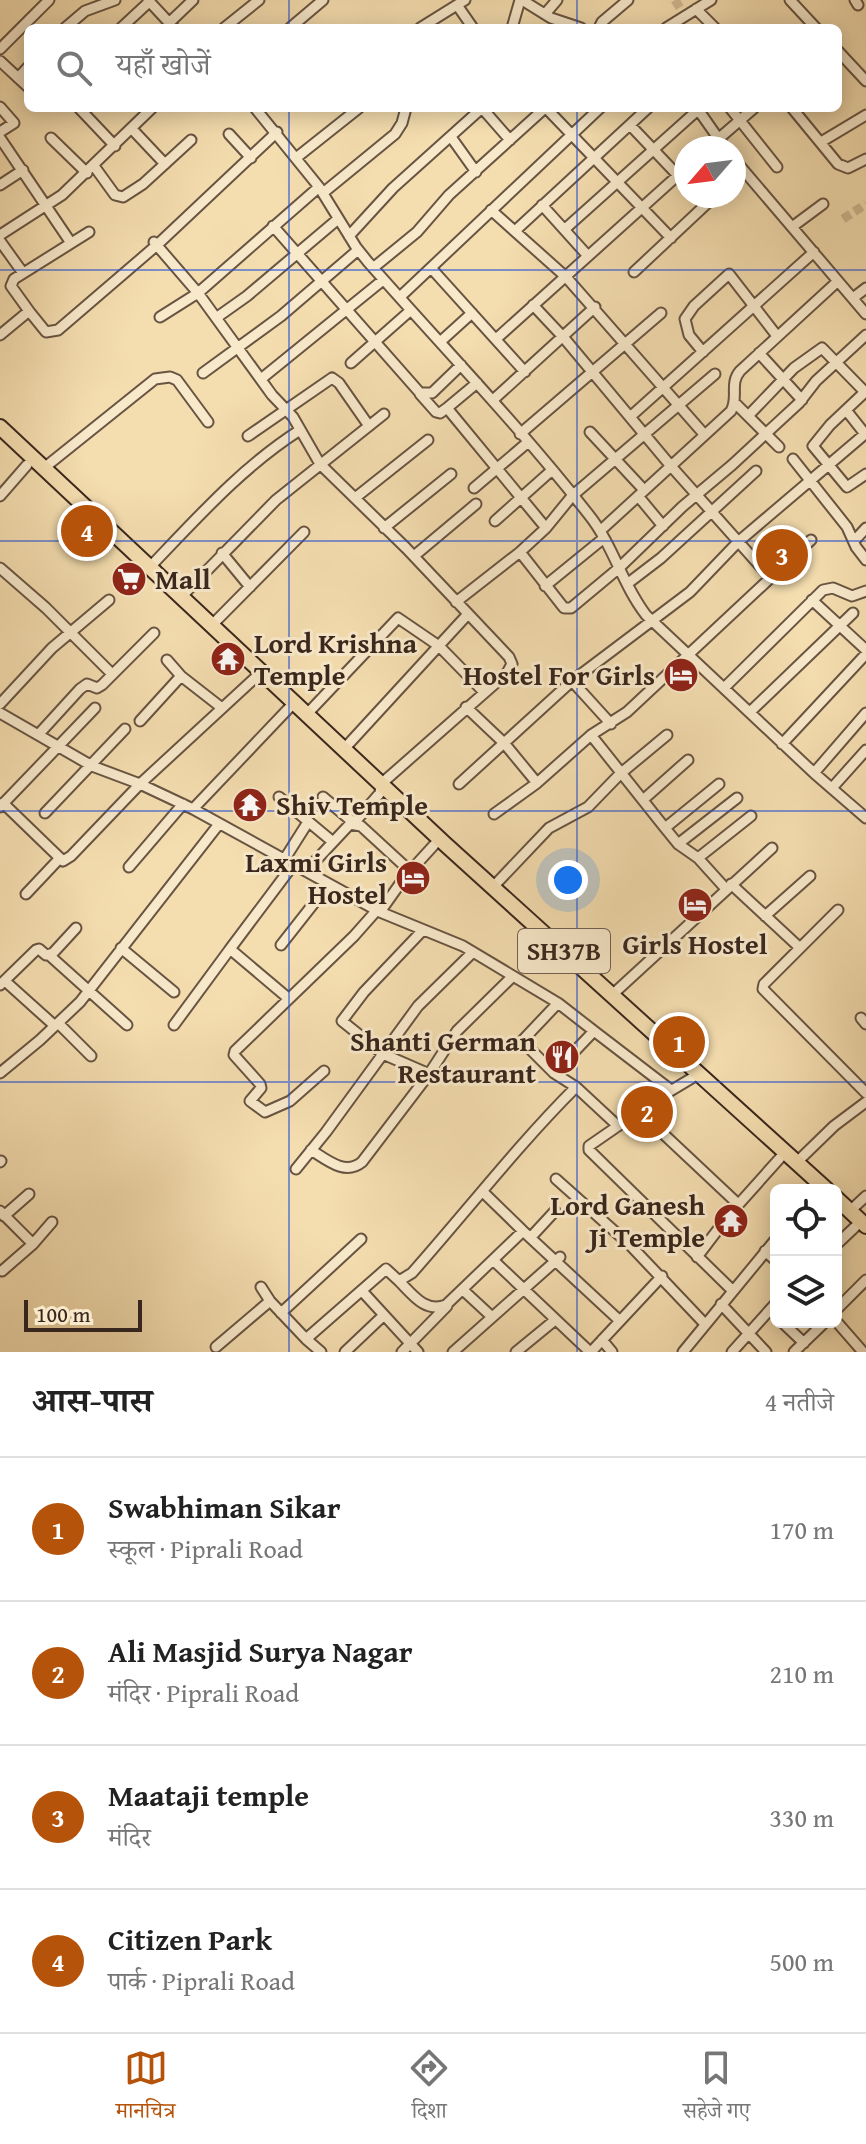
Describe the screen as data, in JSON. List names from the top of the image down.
{
  "streets": {
    "main road": ["SH37B"]
  },
  "places": {
    "supermarket": ["Mall"],
    "temple": ["Lord Krishna Temple", "Shiv Temple", "Lord Ganesh Ji Temple"],
    "hotel": ["Hostel For Girls", "Laxmi Girls Hostel", "Girls Hostel"],
    "restaurant": ["Shanti German Restaurant"]
  },
  "scale_bar": "100 m",
  "north": "bottom left",
  "page": {
    "search": "यहाँ खोजें",
    "pins": [
      "4",
      "3",
      "1",
      "2"
    ],
    "scale": "100 m",
    "heading": ["आस-पास", "4 नतीजे"],
    "list": [
      {
        "mark": "1",
        "name": "Swabhiman Sikar",
        "note": "स्कूल · Piprali Road",
        "value": "170 m"
      },
      {
        "mark": "2",
        "name": "Ali Masjid Surya Nagar",
        "note": "मंदिर · Piprali Road",
        "value": "210 m"
      },
      {
        "mark": "3",
        "name": "Maataji temple",
        "note": "मंदिर",
        "value": "330 m"
      },
      {
        "mark": "4",
        "name": "Citizen Park",
        "note": "पार्क · Piprali Road",
        "value": "500 m"
      }
    ],
    "nav": ["मानचित्र", "दिशा", "सहेजे गए"]
  }
}
